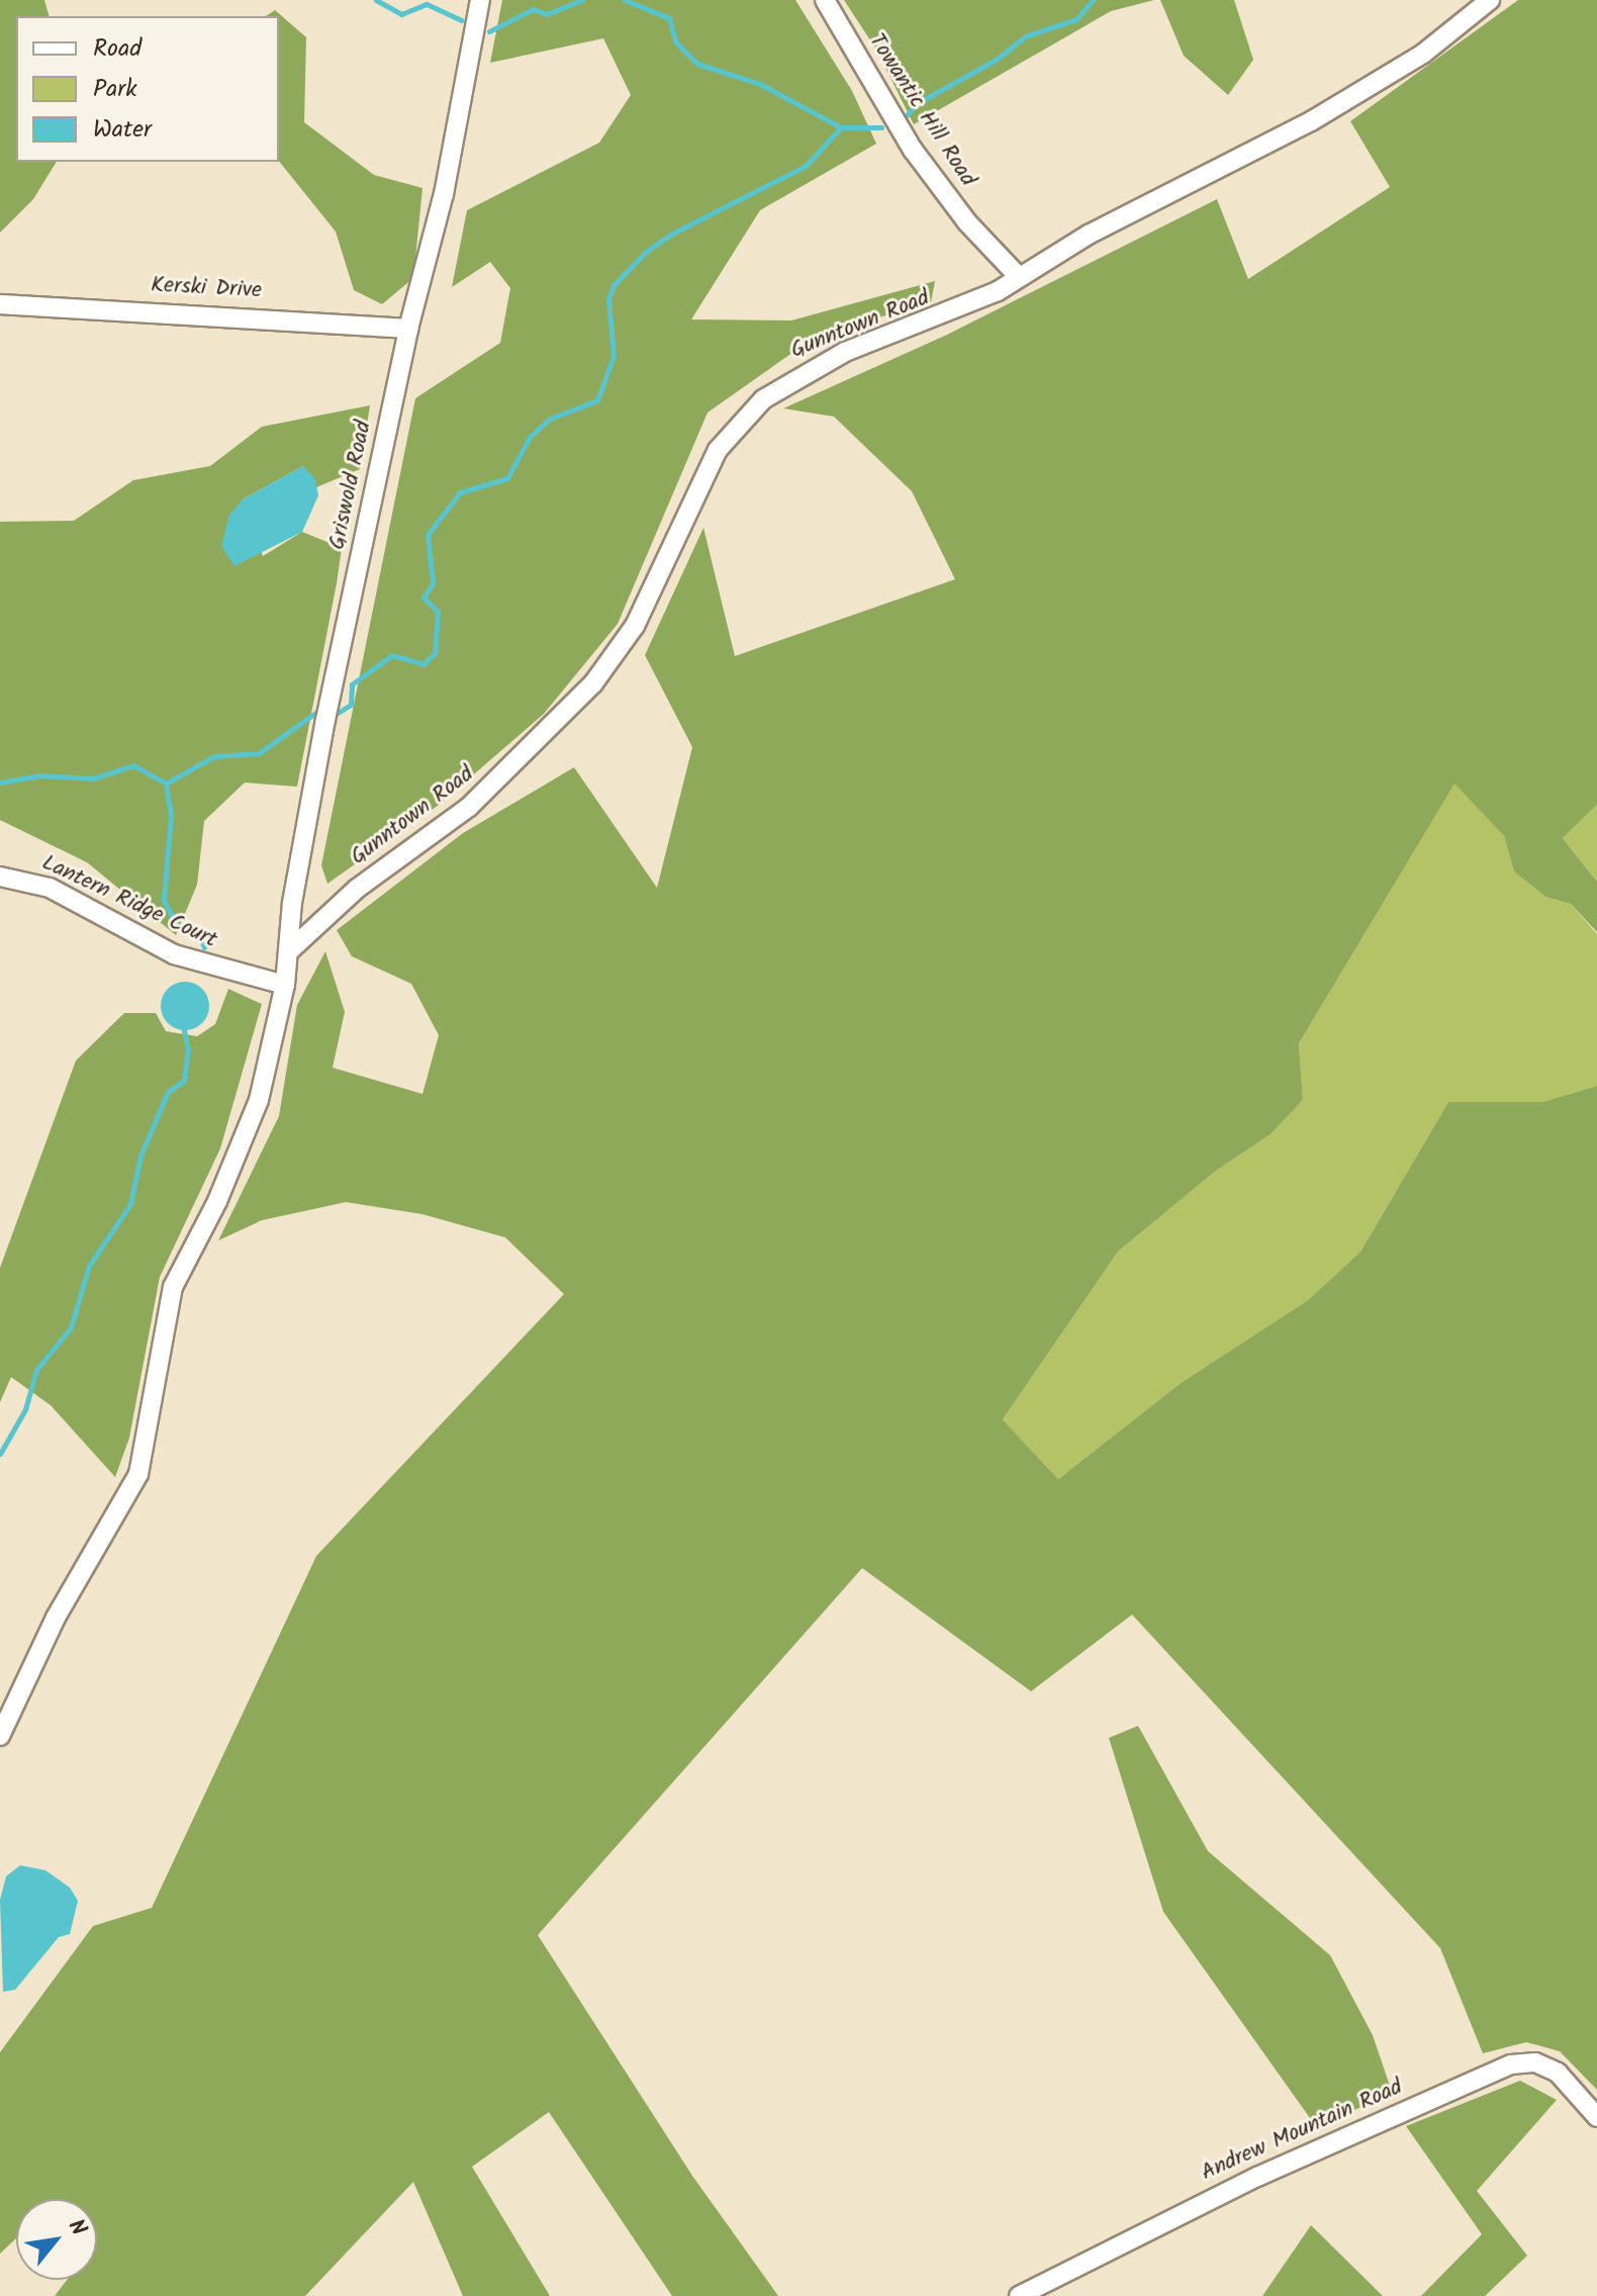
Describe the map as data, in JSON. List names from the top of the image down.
{
  "streets": {
    "street": [
      "Towantic Hill Road",
      "Kerski Drive",
      "Gunntown Road",
      "Griswold Road",
      "Lantern Ridge Court",
      "Andrew Mountain Road"
    ]
  },
  "crossings": [
    ["Towantic Hill Road", "Gunntown Road"],
    ["Kerski Drive", "Griswold Road"],
    ["Gunntown Road", "Griswold Road"],
    ["Griswold Road", "Lantern Ridge Court"]
  ],
  "legend": ["Road", "Park", "Water"],
  "north": "top right"
}
